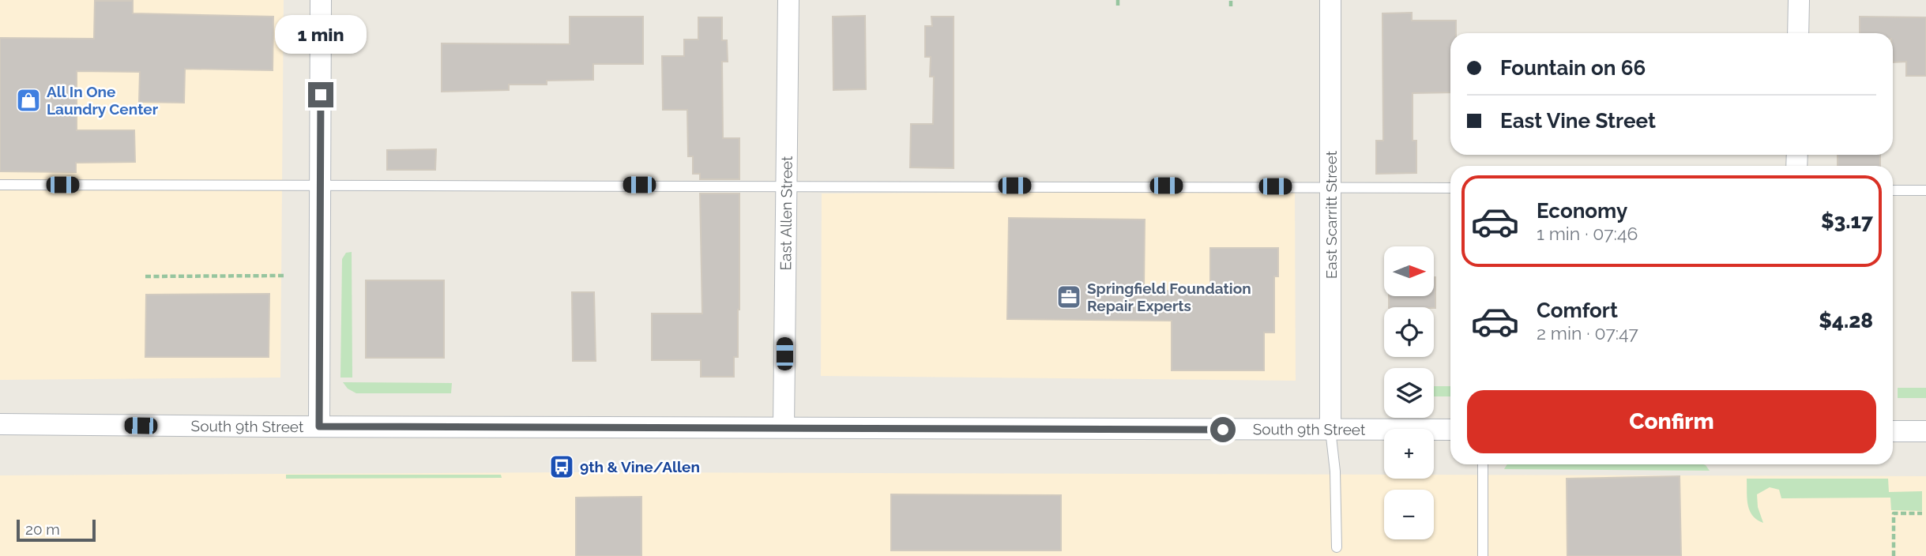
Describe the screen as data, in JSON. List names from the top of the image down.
{
  "streets": {
    "street": ["East Allen Street", "East Scarritt Street", "South 9th Street"]
  },
  "crossings": [
    ["East Allen Street", "South 9th Street"],
    ["East Scarritt Street", "South 9th Street"]
  ],
  "places": {
    "shop": ["All In One Laundry Center"],
    "office": ["Springfield Foundation Repair Experts"],
    "bus stop": ["9th & Vine/Allen"]
  },
  "scale_bar": "20 m",
  "north": "right",
  "page": {
    "bubble": "1 min",
    "banner": ["Fountain on 66", "East Vine Street"],
    "list": [
      {
        "name": "Economy",
        "note": "1 min · 07:46",
        "value": "$3.17"
      },
      {
        "name": "Comfort",
        "note": "2 min · 07:47",
        "value": "$4.28"
      }
    ],
    "map_buttons": ["+", "−"],
    "buttons": "Confirm",
    "scale": "20 m"
  }
}
